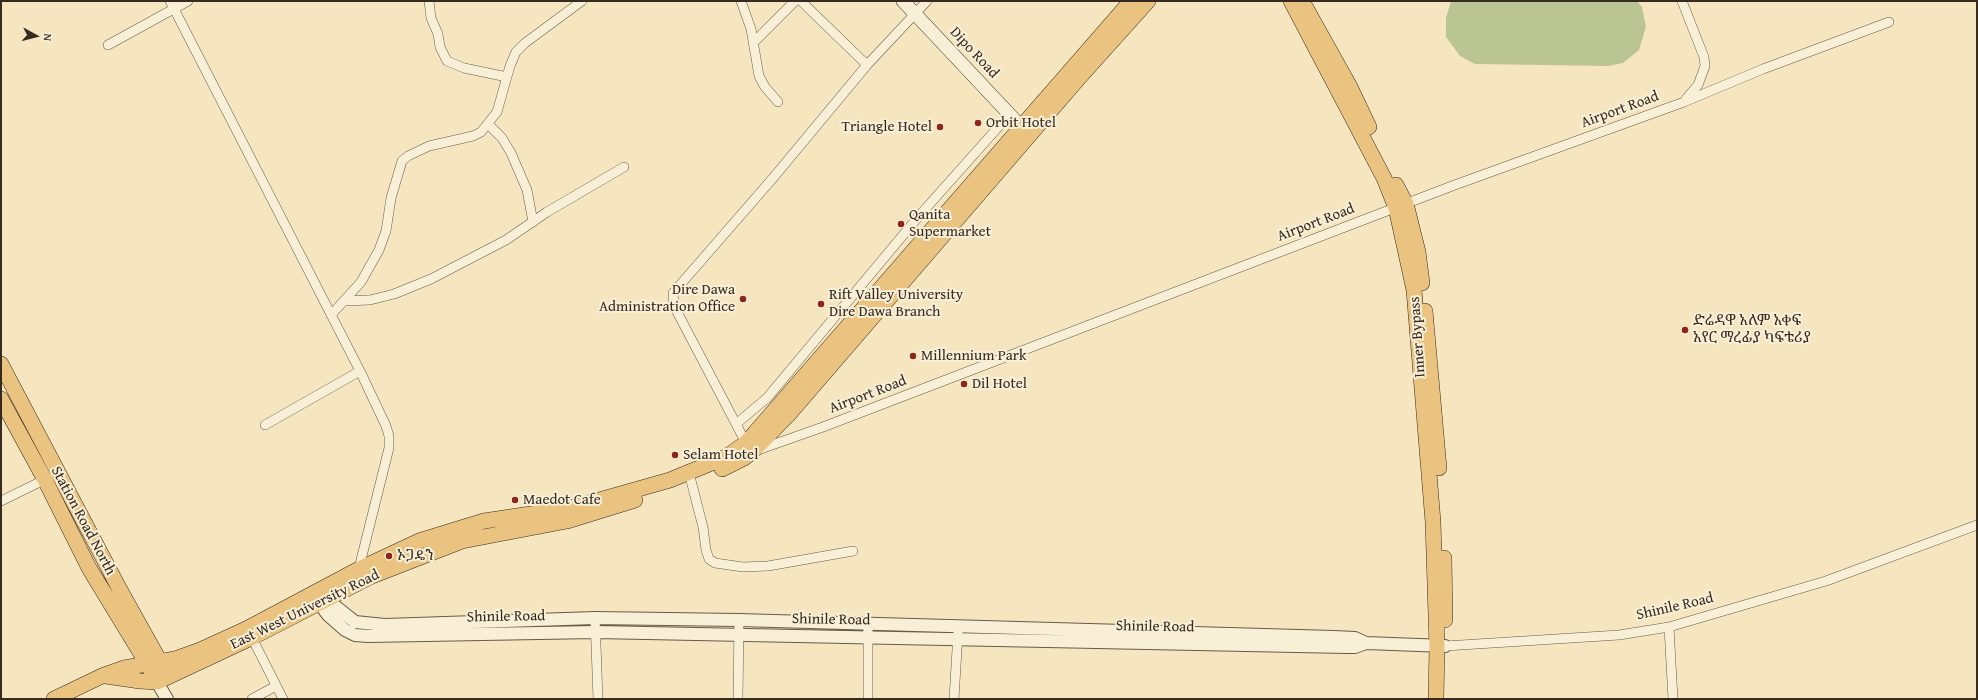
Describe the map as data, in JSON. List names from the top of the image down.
{
  "streets": {
    "main road": [
      "Dipo Road",
      "Inner Bypass",
      "Station Road North",
      "East West University Road"
    ],
    "street": ["Airport Road", "Shinile Road"]
  },
  "crossings": [
    ["Dipo Road", "East West University Road"],
    ["Airport Road", "Inner Bypass"],
    ["Airport Road", "East West University Road"],
    ["Inner Bypass", "Shinile Road"],
    ["Station Road North", "East West University Road"],
    ["Shinile Road", "East West University Road"]
  ],
  "places": [
    "Orbit Hotel",
    "Triangle Hotel",
    "Qanita Supermarket",
    "Dire Dawa Administration Office",
    "Rift Valley University Dire Dawa Branch",
    "ድሬዳዋ አለም አቀፍ አየር ማረፊያ ካፍቴሪያ",
    "Millennium Park",
    "Dil Hotel",
    "Selam Hotel",
    "Maedot Cafe",
    "ኦጋዴን"
  ],
  "north": "right"
}
